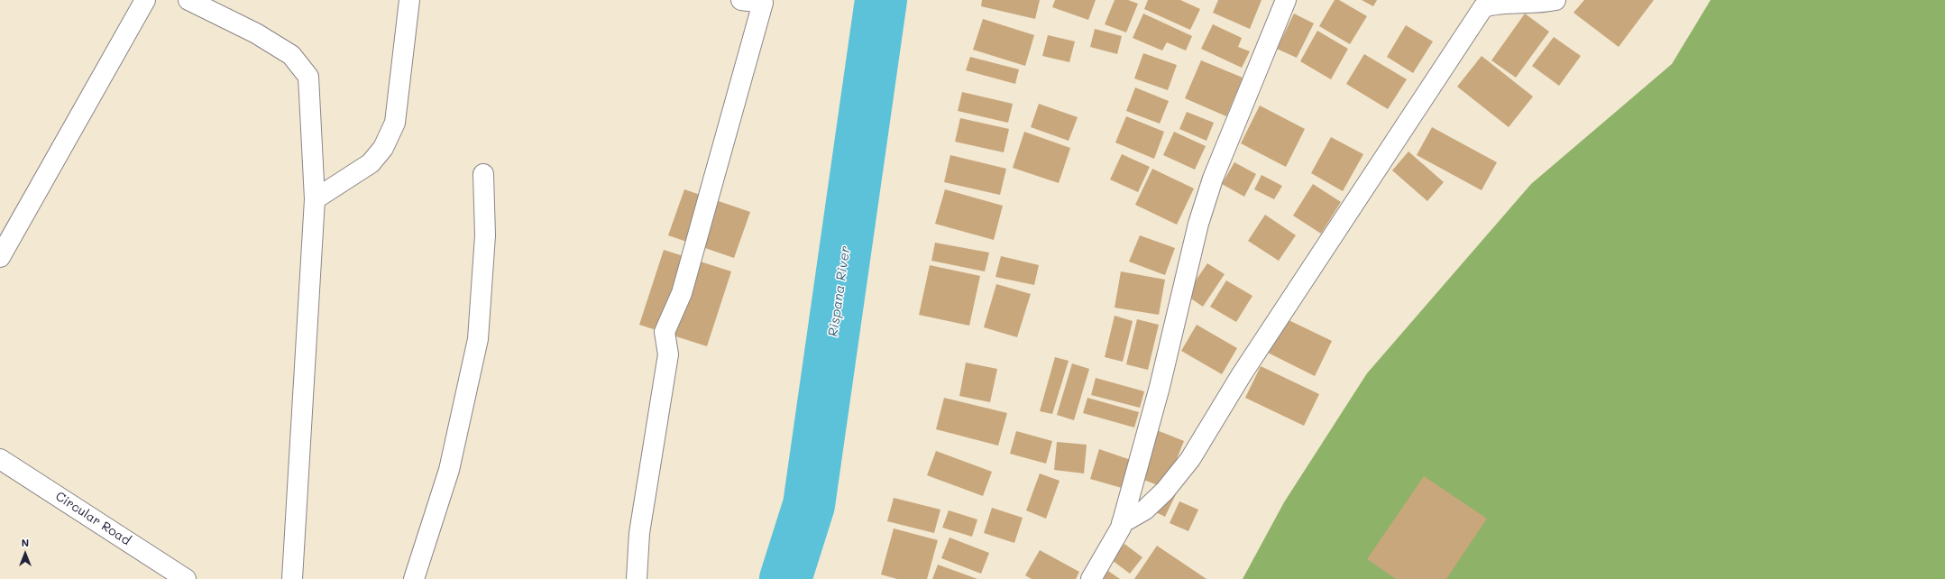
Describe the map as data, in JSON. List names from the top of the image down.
{
  "streets": {
    "street": ["Circular Road"]
  },
  "water": ["Rispana River"],
  "north": "top"
}
